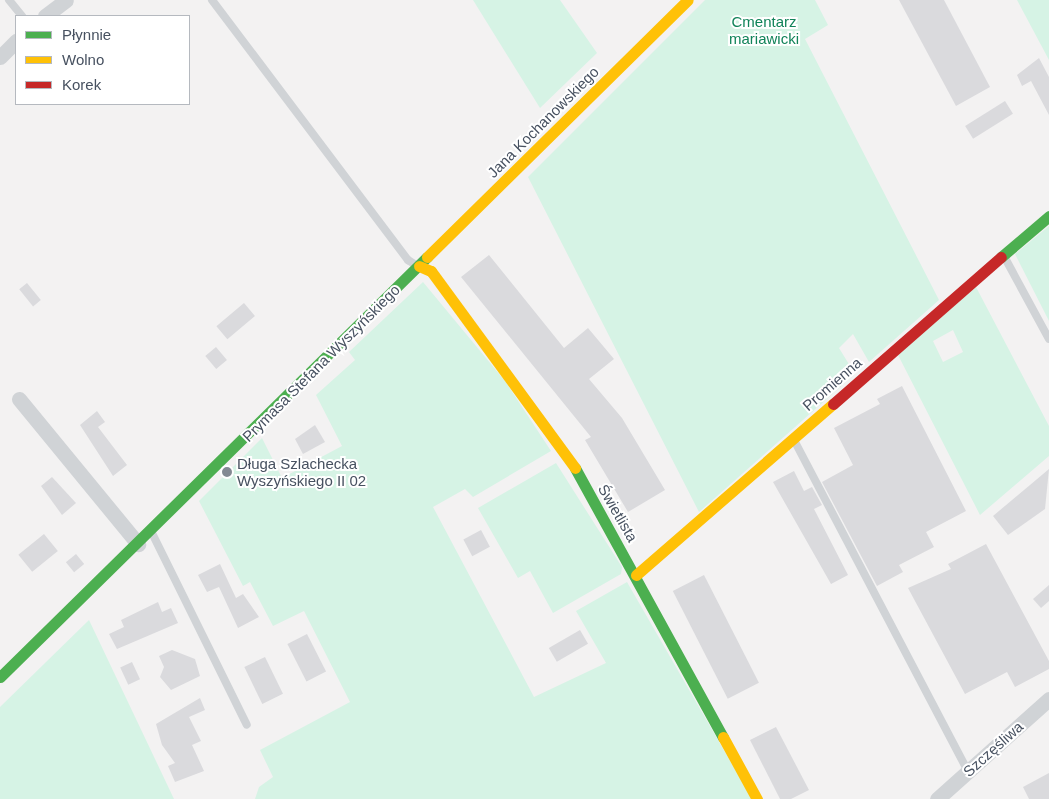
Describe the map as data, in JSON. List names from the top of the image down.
{
  "streets": {
    "street": [
      "Jana Kochanowskiego",
      "Prymasa Stefana Wyszyńskiego",
      "Promienna",
      "Świetlista",
      "Szczęśliwa"
    ]
  },
  "crossings": [
    ["Jana Kochanowskiego", "Prymasa Stefana Wyszyńskiego"],
    ["Jana Kochanowskiego", "Świetlista"],
    ["Prymasa Stefana Wyszyńskiego", "Świetlista"],
    ["Promienna", "Świetlista"]
  ],
  "parks": ["Cmentarz mariawicki"],
  "places": ["Długa Szlachecka Wyszyńskiego II 02"],
  "legend": ["Płynnie", "Wolno", "Korek"]
}
